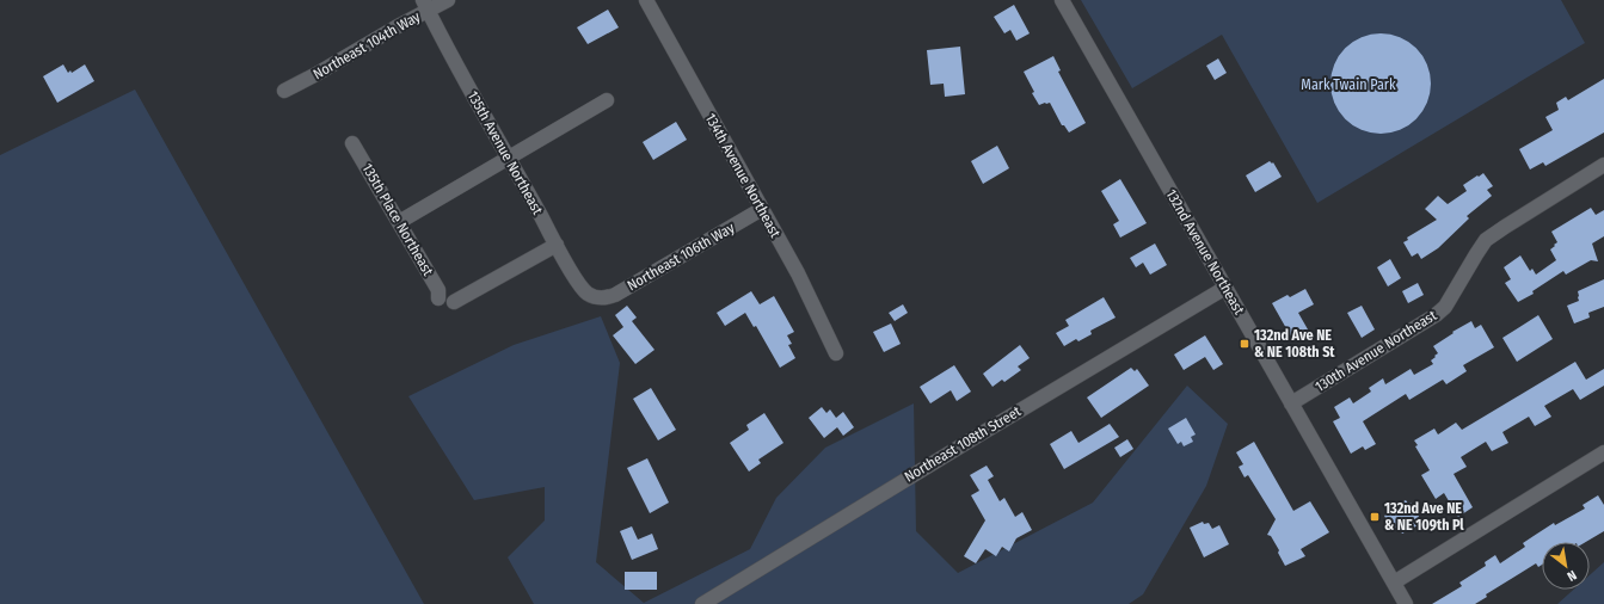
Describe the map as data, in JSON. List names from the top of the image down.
{
  "streets": {
    "street": [
      "Northeast 104th Way",
      "135th Avenue Northeast",
      "134th Avenue Northeast",
      "135th Place Northeast",
      "132nd Avenue Northeast",
      "Northeast 106th Way",
      "130th Avenue Northeast",
      "Northeast 108th Street"
    ]
  },
  "crossings": [
    ["Northeast 104th Way", "135th Avenue Northeast"],
    ["135th Avenue Northeast", "Northeast 106th Way"],
    ["134th Avenue Northeast", "Northeast 106th Way"],
    ["132nd Avenue Northeast", "130th Avenue Northeast"],
    ["132nd Avenue Northeast", "Northeast 108th Street"]
  ],
  "parks": ["Mark Twain Park"],
  "places": {
    "transit": ["132nd Ave NE & NE 108th St", "132nd Ave NE & NE 109th Pl"]
  },
  "north": "bottom right"
}
